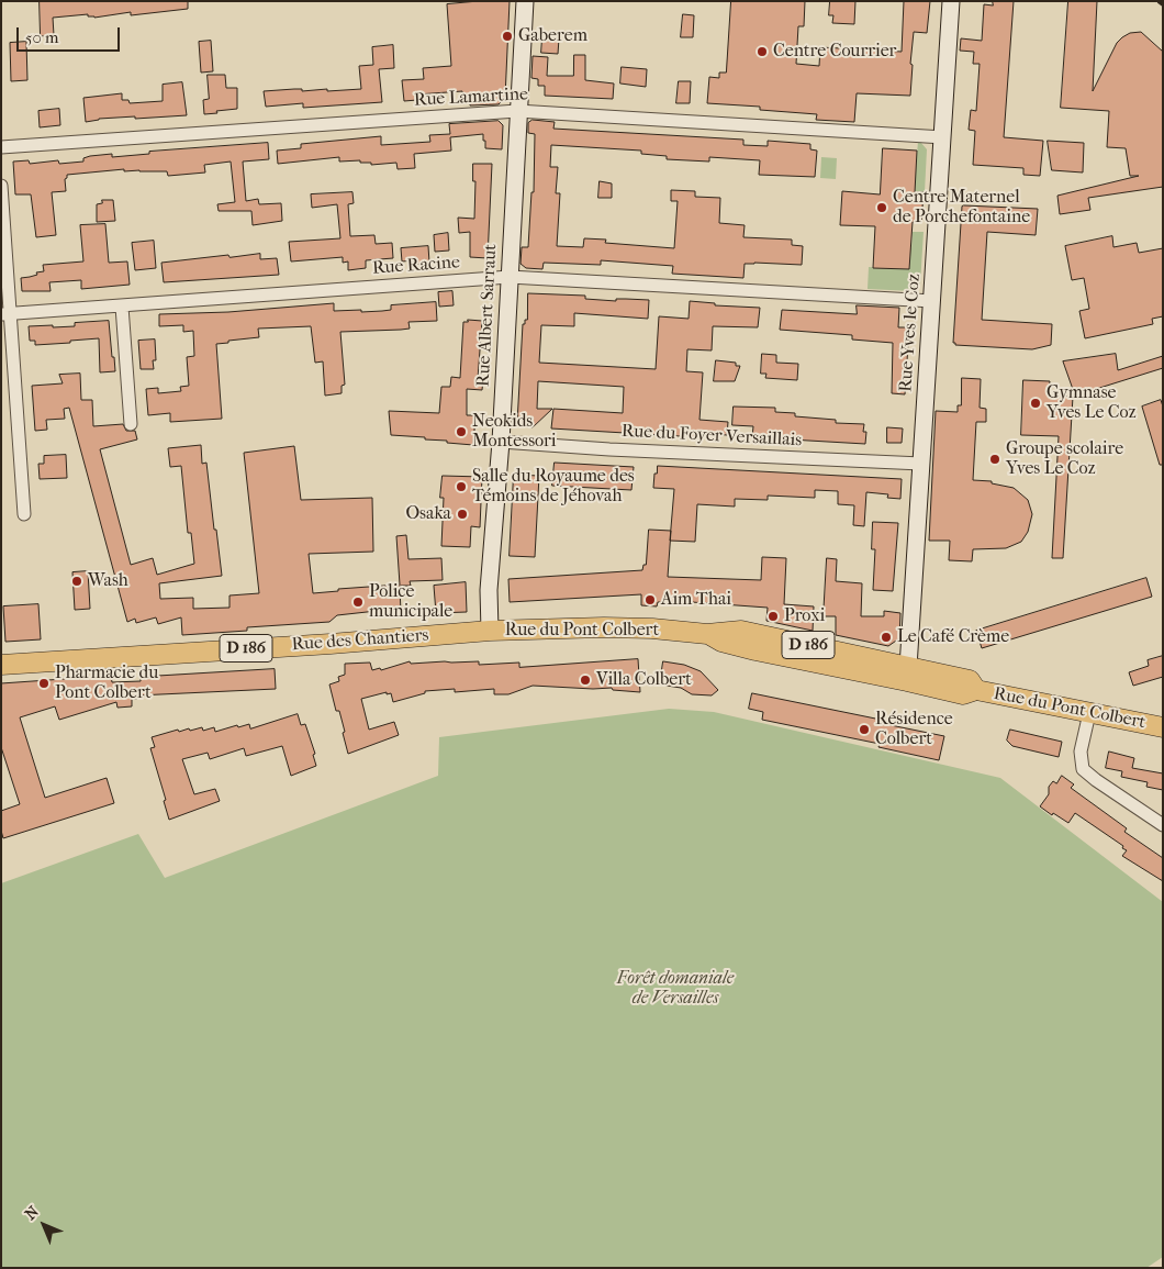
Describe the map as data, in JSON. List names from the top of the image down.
{
  "streets": {
    "main road": [
      "Rue Albert Sarraut",
      "Rue Yves le Coz",
      "Rue du Pont Colbert",
      "Rue des Chantiers",
      "D 186"
    ],
    "street": ["Rue Lamartine", "Rue Racine", "Rue du Foyer Versaillais"]
  },
  "crossings": [
    ["Rue Lamartine", "Rue Albert Sarraut"],
    ["Rue Lamartine", "Rue Yves le Coz"],
    ["Rue Racine", "Rue Albert Sarraut"],
    ["Rue Racine", "Rue Yves le Coz"],
    ["Rue Albert Sarraut", "Rue du Foyer Versaillais"],
    ["Rue Albert Sarraut", "Rue du Pont Colbert"],
    ["Rue Albert Sarraut", "Rue des Chantiers"],
    ["Rue Yves le Coz", "Rue du Foyer Versaillais"],
    ["Rue Yves le Coz", "Rue du Pont Colbert"],
    ["Rue du Pont Colbert", "Rue des Chantiers"]
  ],
  "parks": ["Forêt domaniale de Versailles"],
  "places": [
    "Gaberem",
    "Centre Courrier",
    "Centre Maternel de Porchefontaine",
    "Gymnase Yves Le Coz",
    "Neokids Montessori",
    "Groupe scolaire Yves Le Coz",
    "Salle du Royaume des Témoins de Jéhovah",
    "Osaka",
    "Wash",
    "Aim Thai",
    "Police municipale",
    "Proxi",
    "Le Café Crème",
    "Villa Colbert",
    "Pharmacie du Pont Colbert",
    "Résidence Colbert"
  ],
  "scale_bar": "50 m",
  "north": "top left"
}
